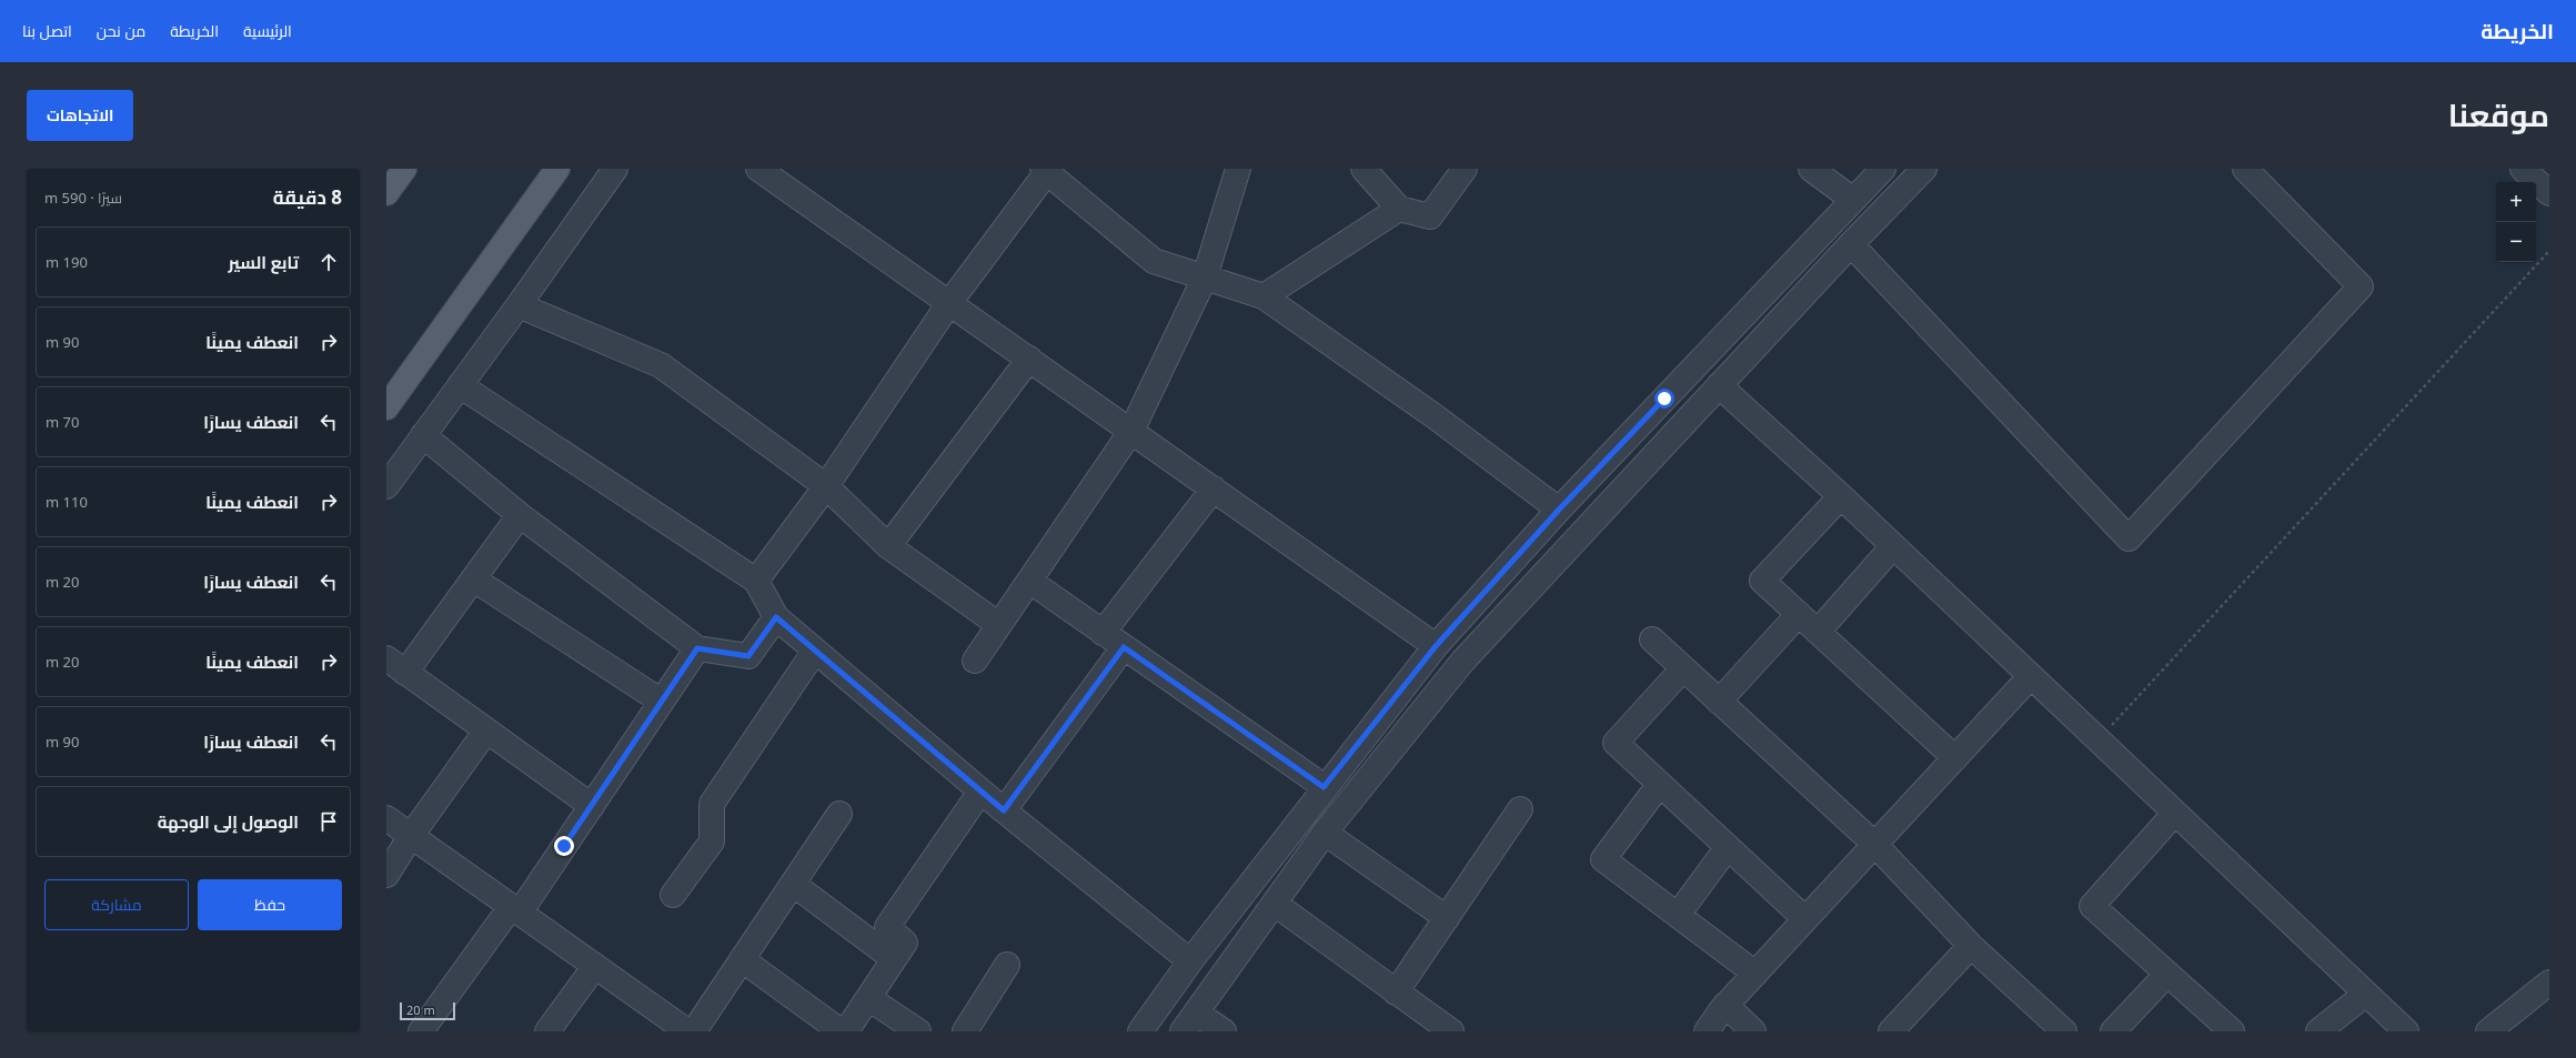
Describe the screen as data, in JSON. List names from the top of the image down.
{
  "scale_bar": "20 m",
  "page": {
    "header": "الخريطة",
    "nav": [
      "الرئيسية",
      "الخريطة",
      "من نحن",
      "اتصل بنا"
    ],
    "title": "موقعنا",
    "buttons": [
      "الاتجاهات",
      ["حفظ", "مشاركة"]
    ],
    "heading": ["8 دقيقة", "سيرًا · 590 m"],
    "map_buttons": ["+", "−"],
    "list": [
      ["تابع السير", "190 m"],
      ["انعطف يمينًا", "90 m"],
      ["انعطف يسارًا", "70 m"],
      ["انعطف يمينًا", "110 m"],
      ["انعطف يسارًا", "20 m"],
      ["انعطف يمينًا", "20 m"],
      ["انعطف يسارًا", "90 m"],
      "الوصول إلى الوجهة"
    ],
    "scale": "20 m"
  }
}
